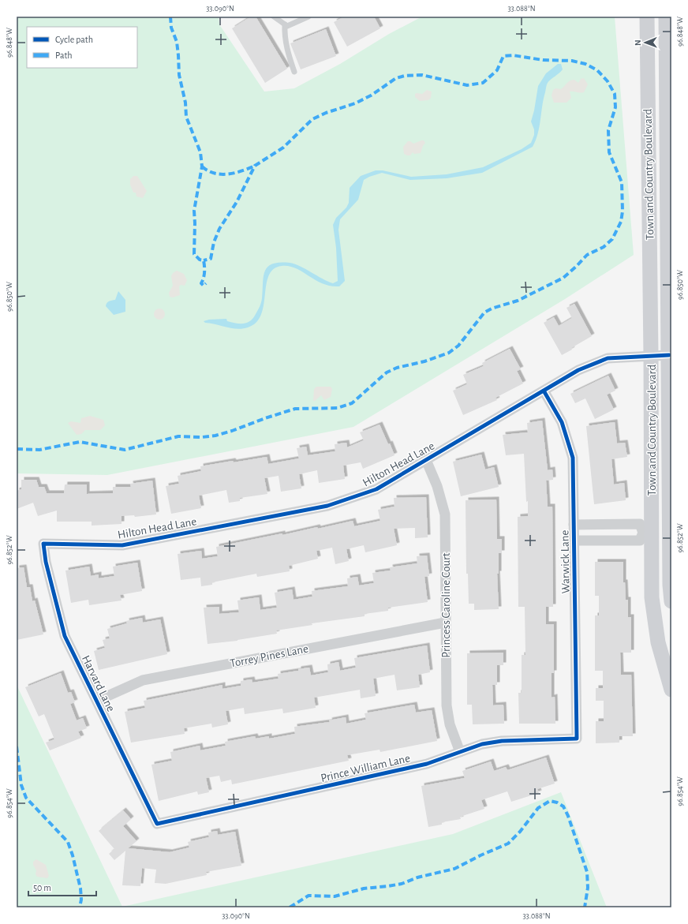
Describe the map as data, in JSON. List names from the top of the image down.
{
  "streets": {
    "main road": ["Town and Country Boulevard"],
    "street": [
      "Hilton Head Lane",
      "Warwick Lane",
      "Princess Caroline Court",
      "Torrey Pines Lane",
      "Harvard Lane",
      "Prince William Lane"
    ]
  },
  "crossings": [
    ["Town and Country Boulevard", "Hilton Head Lane"],
    ["Hilton Head Lane", "Warwick Lane"],
    ["Hilton Head Lane", "Princess Caroline Court"],
    ["Hilton Head Lane", "Harvard Lane"],
    ["Warwick Lane", "Prince William Lane"],
    ["Princess Caroline Court", "Torrey Pines Lane"],
    ["Princess Caroline Court", "Prince William Lane"],
    ["Torrey Pines Lane", "Harvard Lane"],
    ["Harvard Lane", "Prince William Lane"]
  ],
  "legend": ["Cycle path", "Path"],
  "scale_bar": "50 m",
  "north": "left",
  "coordinates": [
    "33.090°N",
    "33.088°N",
    "96.848°W",
    "96.850°W",
    "96.852°W",
    "96.854°W"
  ]
}
